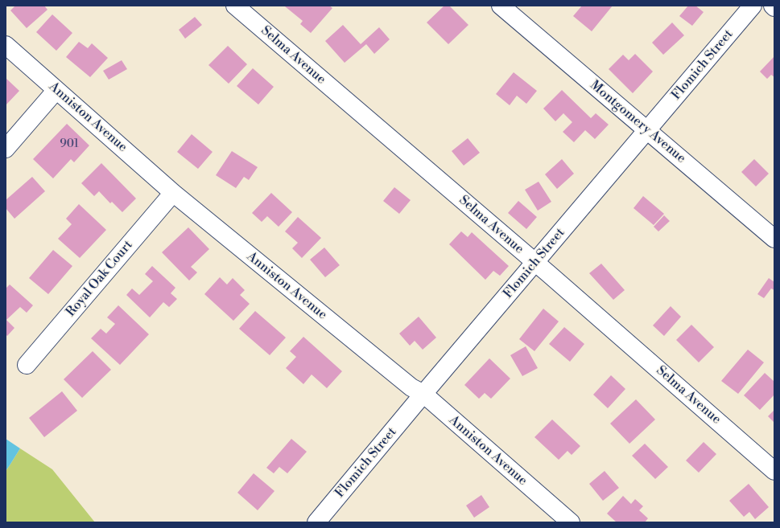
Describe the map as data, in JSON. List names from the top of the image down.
{
  "streets": {
    "street": [
      "Selma Avenue",
      "Flomich Street",
      "Anniston Avenue",
      "Montgomery Avenue",
      "Royal Oak Court"
    ]
  },
  "crossings": [
    ["Selma Avenue", "Flomich Street"],
    ["Flomich Street", "Anniston Avenue"],
    ["Flomich Street", "Montgomery Avenue"],
    ["Anniston Avenue", "Royal Oak Court"]
  ],
  "house_numbers": ["901"]
}
